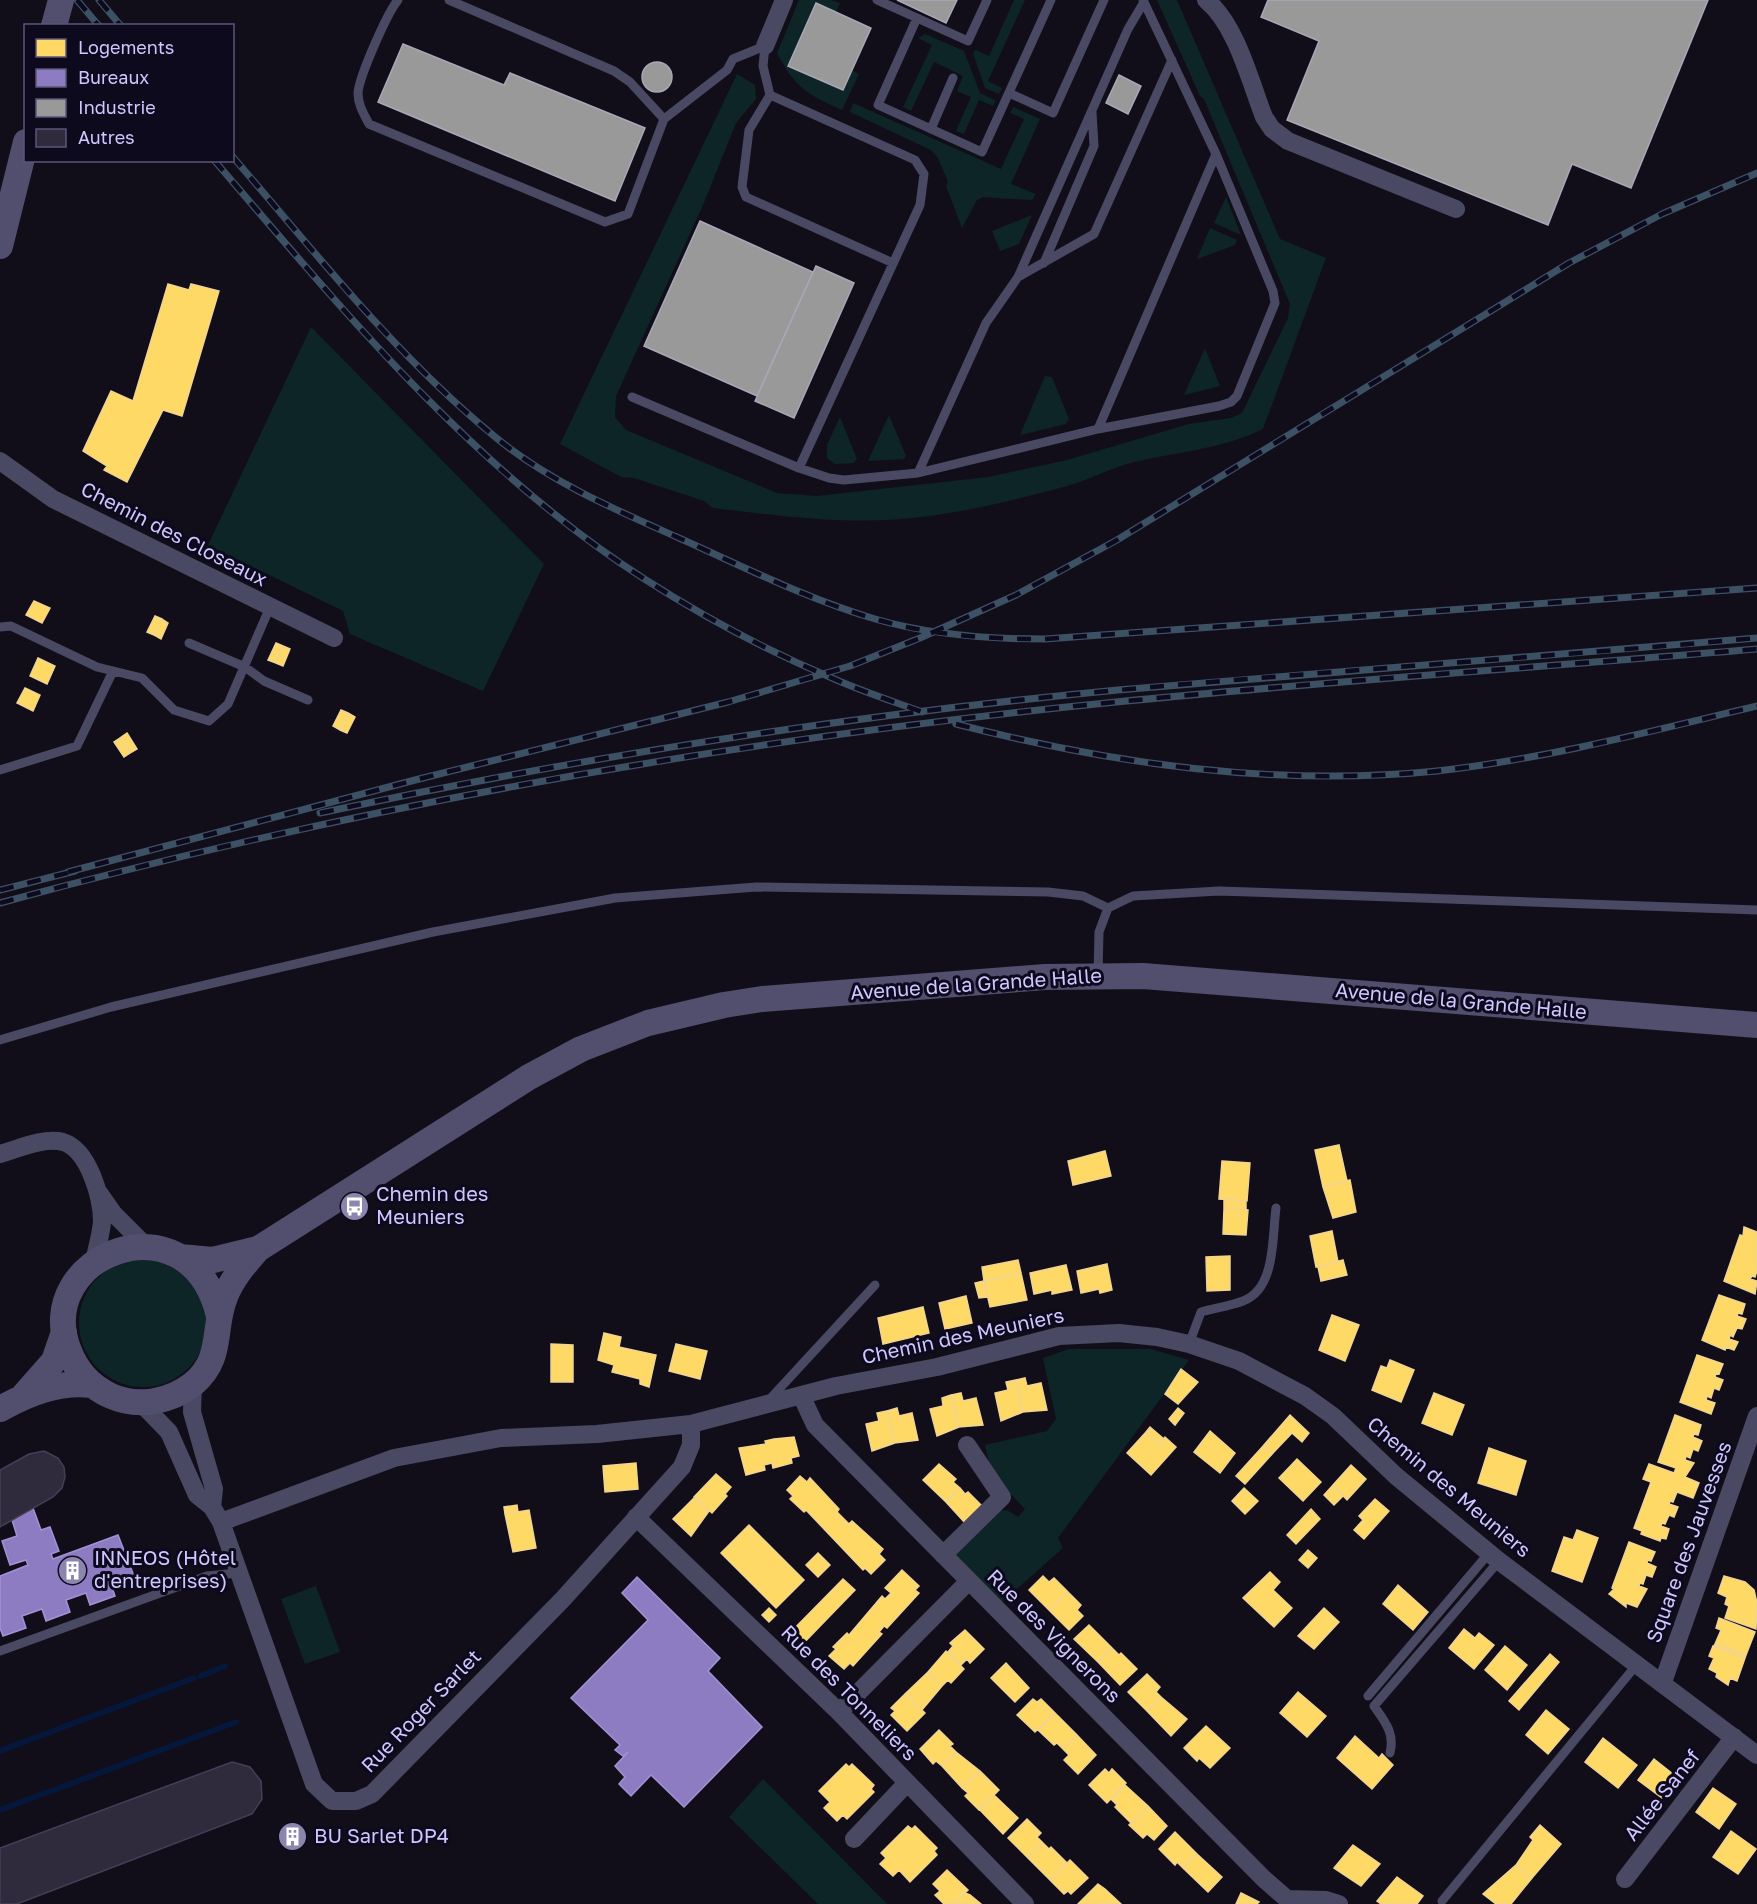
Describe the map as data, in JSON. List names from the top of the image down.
{
  "streets": {
    "street": [
      "Chemin des Closeaux",
      "Avenue de la Grande Halle",
      "Chemin des Meuniers",
      "Square des Jauvesses",
      "Rue des Vignerons",
      "Rue des Tonneliers",
      "Rue Roger Sarlet",
      "Allée Sanef"
    ]
  },
  "crossings": [
    ["Chemin des Meuniers", "Square des Jauvesses"],
    ["Chemin des Meuniers", "Rue des Vignerons"],
    ["Chemin des Meuniers", "Rue Roger Sarlet"],
    ["Chemin des Meuniers", "Allée Sanef"],
    ["Rue des Tonneliers", "Rue Roger Sarlet"]
  ],
  "places": {
    "bus stop": ["Chemin des Meuniers"],
    "building": ["INNEOS (Hôtel d'entreprises)", "BU Sarlet DP4"]
  },
  "legend": [
    "Logements",
    "Bureaux",
    "Industrie",
    "Autres"
  ]
}
